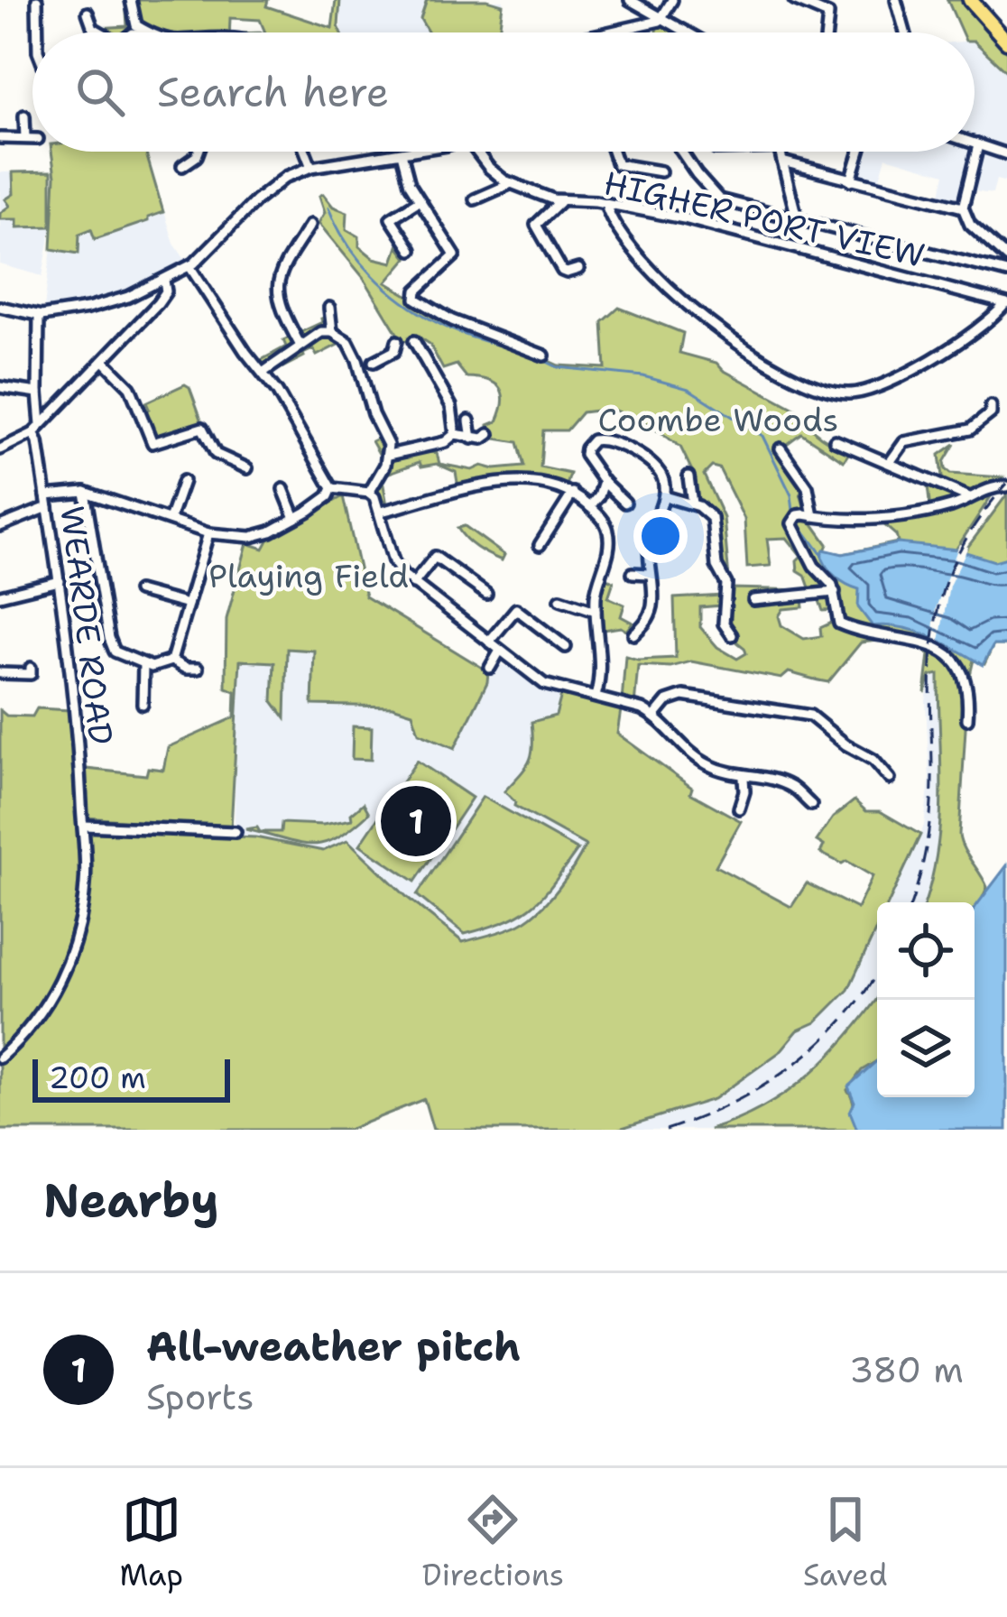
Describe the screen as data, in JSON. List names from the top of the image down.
{
  "streets": {
    "street": ["HIGHER PORT VIEW", "WEARDE ROAD"]
  },
  "parks": ["Coombe Woods", "Playing Field"],
  "scale_bar": "200 m",
  "page": {
    "search": "Search here",
    "pins": "1",
    "scale": "200 m",
    "heading": "Nearby",
    "list": [
      {
        "mark": "1",
        "name": "All-weather pitch",
        "note": "Sports",
        "value": "380 m"
      }
    ],
    "nav": ["Map", "Directions", "Saved"]
  }
}
